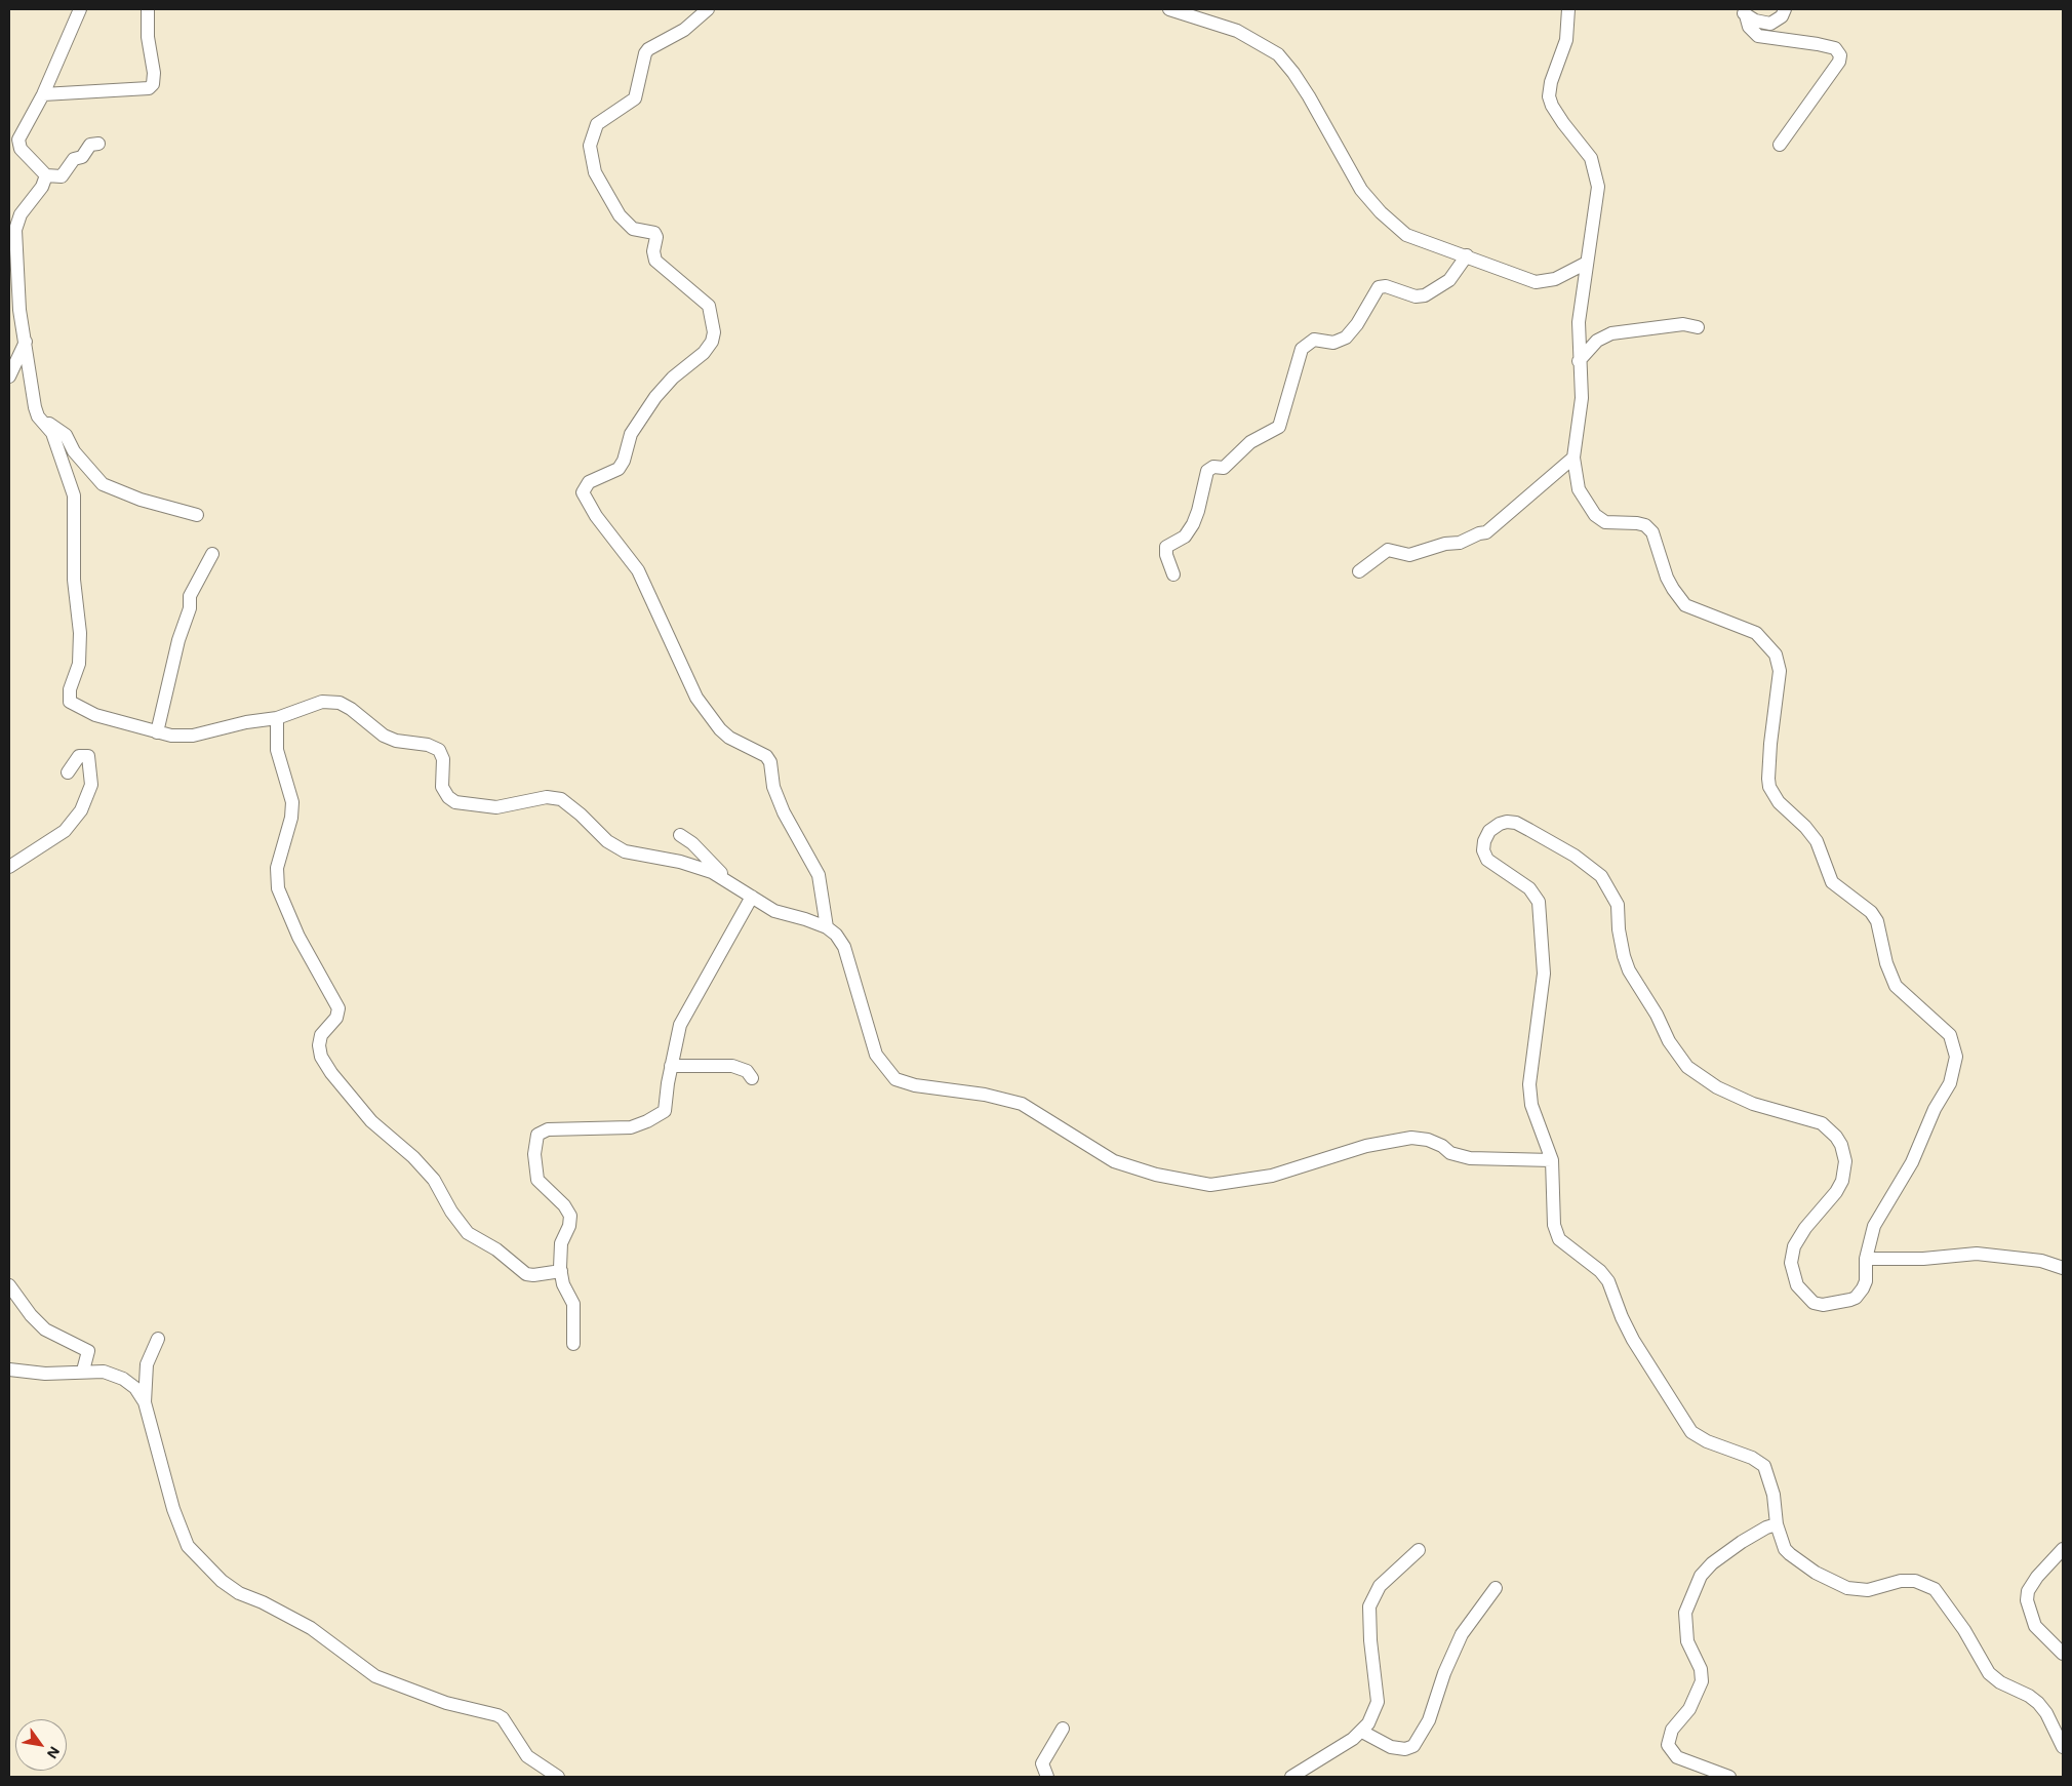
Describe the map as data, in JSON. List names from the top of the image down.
{
  "north": "bottom right"
}
